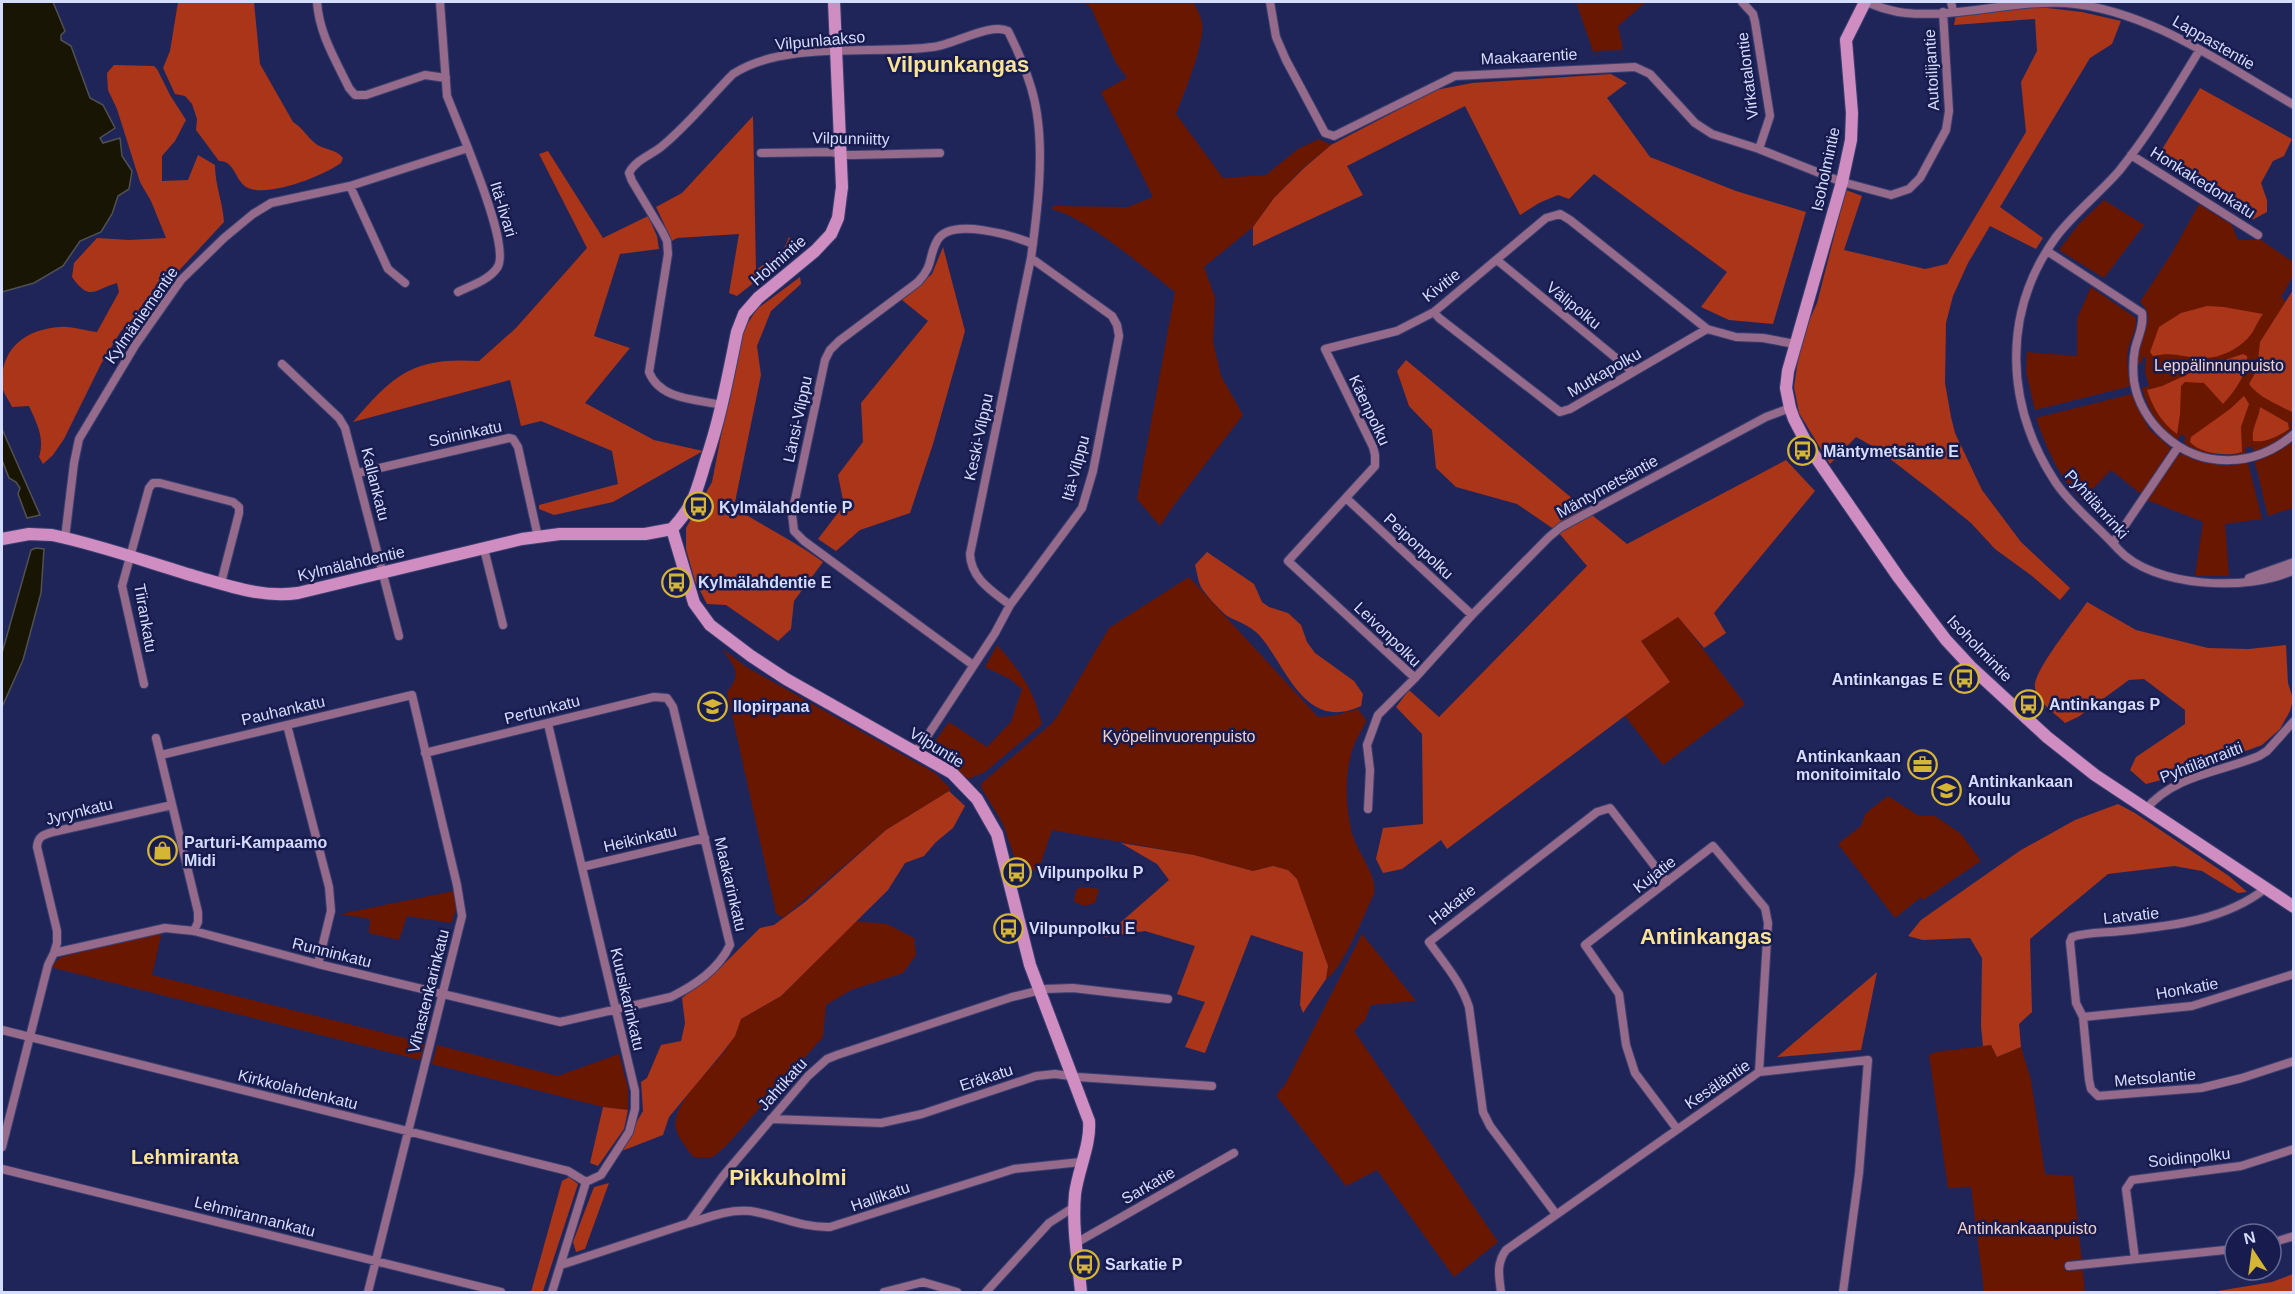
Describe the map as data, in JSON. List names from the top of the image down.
{
  "streets": {
    "street": [
      "Vilpunlaakso",
      "Lappastentie",
      "Maakaarentie",
      "Autoilijantie",
      "Virkatalontie",
      "Vilpunniitty",
      "Isoholmintie",
      "Honkakedonkatu",
      "Itä-Iivari",
      "Holmintie",
      "Kivitie",
      "Välipolku",
      "Kylmäniementie",
      "Mutkapolku",
      "Käenpolku",
      "Länsi-Vilppu",
      "Soininkatu",
      "Keski-Vilppu",
      "Itä-Vilppu",
      "Kallankatu",
      "Mäntymetsäntie",
      "Pyhtilänrinki",
      "Peiponpolku",
      "Kylmälahdentie",
      "Tiirankatu",
      "Leivonpolku",
      "Pertunkatu",
      "Pauhankatu",
      "Vilpuntie",
      "Pyhtilänraitti",
      "Jyrynkatu",
      "Heikinkatu",
      "Kujatie",
      "Maakarinkatu",
      "Hakatie",
      "Latvatie",
      "Runninkatu",
      "Honkatie",
      "Vihastenkarinkatu",
      "Kuusikarinkatu",
      "Eräkatu",
      "Metsolantie",
      "Jahtikatu",
      "Kesäläntie",
      "Kirkkolahdenkatu",
      "Soidinpolku",
      "Sarkatie",
      "Hallikatu",
      "Lehmirannankatu"
    ]
  },
  "crossings": [
    ["Vilpunlaakso", "Holmintie"],
    ["Vilpunlaakso", "Länsi-Vilppu"],
    ["Vilpunlaakso", "Keski-Vilppu"],
    ["Vilpunlaakso", "Itä-Vilppu"],
    ["Lappastentie", "Autoilijantie"],
    ["Lappastentie", "Isoholmintie"],
    ["Lappastentie", "Pyhtilänrinki"],
    ["Maakaarentie", "Autoilijantie"],
    ["Maakaarentie", "Virkatalontie"],
    ["Maakaarentie", "Isoholmintie"],
    ["Autoilijantie", "Isoholmintie"],
    ["Vilpunniitty", "Holmintie"],
    ["Isoholmintie", "Mäntymetsäntie"],
    ["Isoholmintie", "Pyhtilänraitti"],
    ["Isoholmintie", "Latvatie"],
    ["Honkakedonkatu", "Pyhtilänrinki"],
    ["Itä-Iivari", "Kylmäniementie"],
    ["Holmintie", "Kylmälahdentie"],
    ["Holmintie", "Vilpuntie"],
    ["Kivitie", "Välipolku"],
    ["Kivitie", "Mutkapolku"],
    ["Kivitie", "Käenpolku"],
    ["Välipolku", "Mutkapolku"],
    ["Kylmäniementie", "Kylmälahdentie"],
    ["Käenpolku", "Peiponpolku"],
    ["Käenpolku", "Leivonpolku"],
    ["Länsi-Vilppu", "Itä-Vilppu"],
    ["Soininkatu", "Kallankatu"],
    ["Soininkatu", "Kylmälahdentie"],
    ["Keski-Vilppu", "Itä-Vilppu"],
    ["Itä-Vilppu", "Vilpuntie"],
    ["Kallankatu", "Kylmälahdentie"],
    ["Mäntymetsäntie", "Peiponpolku"],
    ["Mäntymetsäntie", "Leivonpolku"],
    ["Kylmälahdentie", "Tiirankatu"],
    ["Kylmälahdentie", "Vilpuntie"],
    ["Pertunkatu", "Maakarinkatu"],
    ["Pertunkatu", "Vihastenkarinkatu"],
    ["Pertunkatu", "Kuusikarinkatu"],
    ["Pauhankatu", "Vihastenkarinkatu"],
    ["Vilpuntie", "Eräkatu"],
    ["Vilpuntie", "Jahtikatu"],
    ["Vilpuntie", "Sarkatie"],
    ["Vilpuntie", "Hallikatu"],
    ["Jyrynkatu", "Runninkatu"],
    ["Heikinkatu", "Maakarinkatu"],
    ["Heikinkatu", "Kuusikarinkatu"],
    ["Kujatie", "Hakatie"],
    ["Kujatie", "Kesäläntie"],
    ["Maakarinkatu", "Runninkatu"],
    ["Maakarinkatu", "Kuusikarinkatu"],
    ["Hakatie", "Kesäläntie"],
    ["Latvatie", "Honkatie"],
    ["Latvatie", "Metsolantie"],
    ["Runninkatu", "Vihastenkarinkatu"],
    ["Runninkatu", "Kuusikarinkatu"],
    ["Honkatie", "Metsolantie"],
    ["Vihastenkarinkatu", "Kirkkolahdenkatu"],
    ["Vihastenkarinkatu", "Lehmirannankatu"],
    ["Kuusikarinkatu", "Kirkkolahdenkatu"],
    ["Eräkatu", "Jahtikatu"],
    ["Jahtikatu", "Hallikatu"]
  ],
  "districts": [
    "Vilpunkangas",
    "Antinkangas",
    "Lehmiranta",
    "Pikkuholmi"
  ],
  "parks": ["Leppälinnunpuisto", "Kyöpelinvuorenpuisto", "Antinkankaanpuisto"],
  "places": {
    "bus stop": [
      "Mäntymetsäntie E",
      "Kylmälahdentie P",
      "Kylmälahdentie E",
      "Antinkangas E",
      "Antinkangas P",
      "Vilpunpolku P",
      "Vilpunpolku E",
      "Sarkatie P"
    ],
    "school or university": ["Ilopirpana", "Antinkankaan koulu"],
    "office": ["Antinkankaan monitoimitalo"],
    "shop": ["Parturi-Kampaamo Midi"]
  },
  "north": "top"
}
